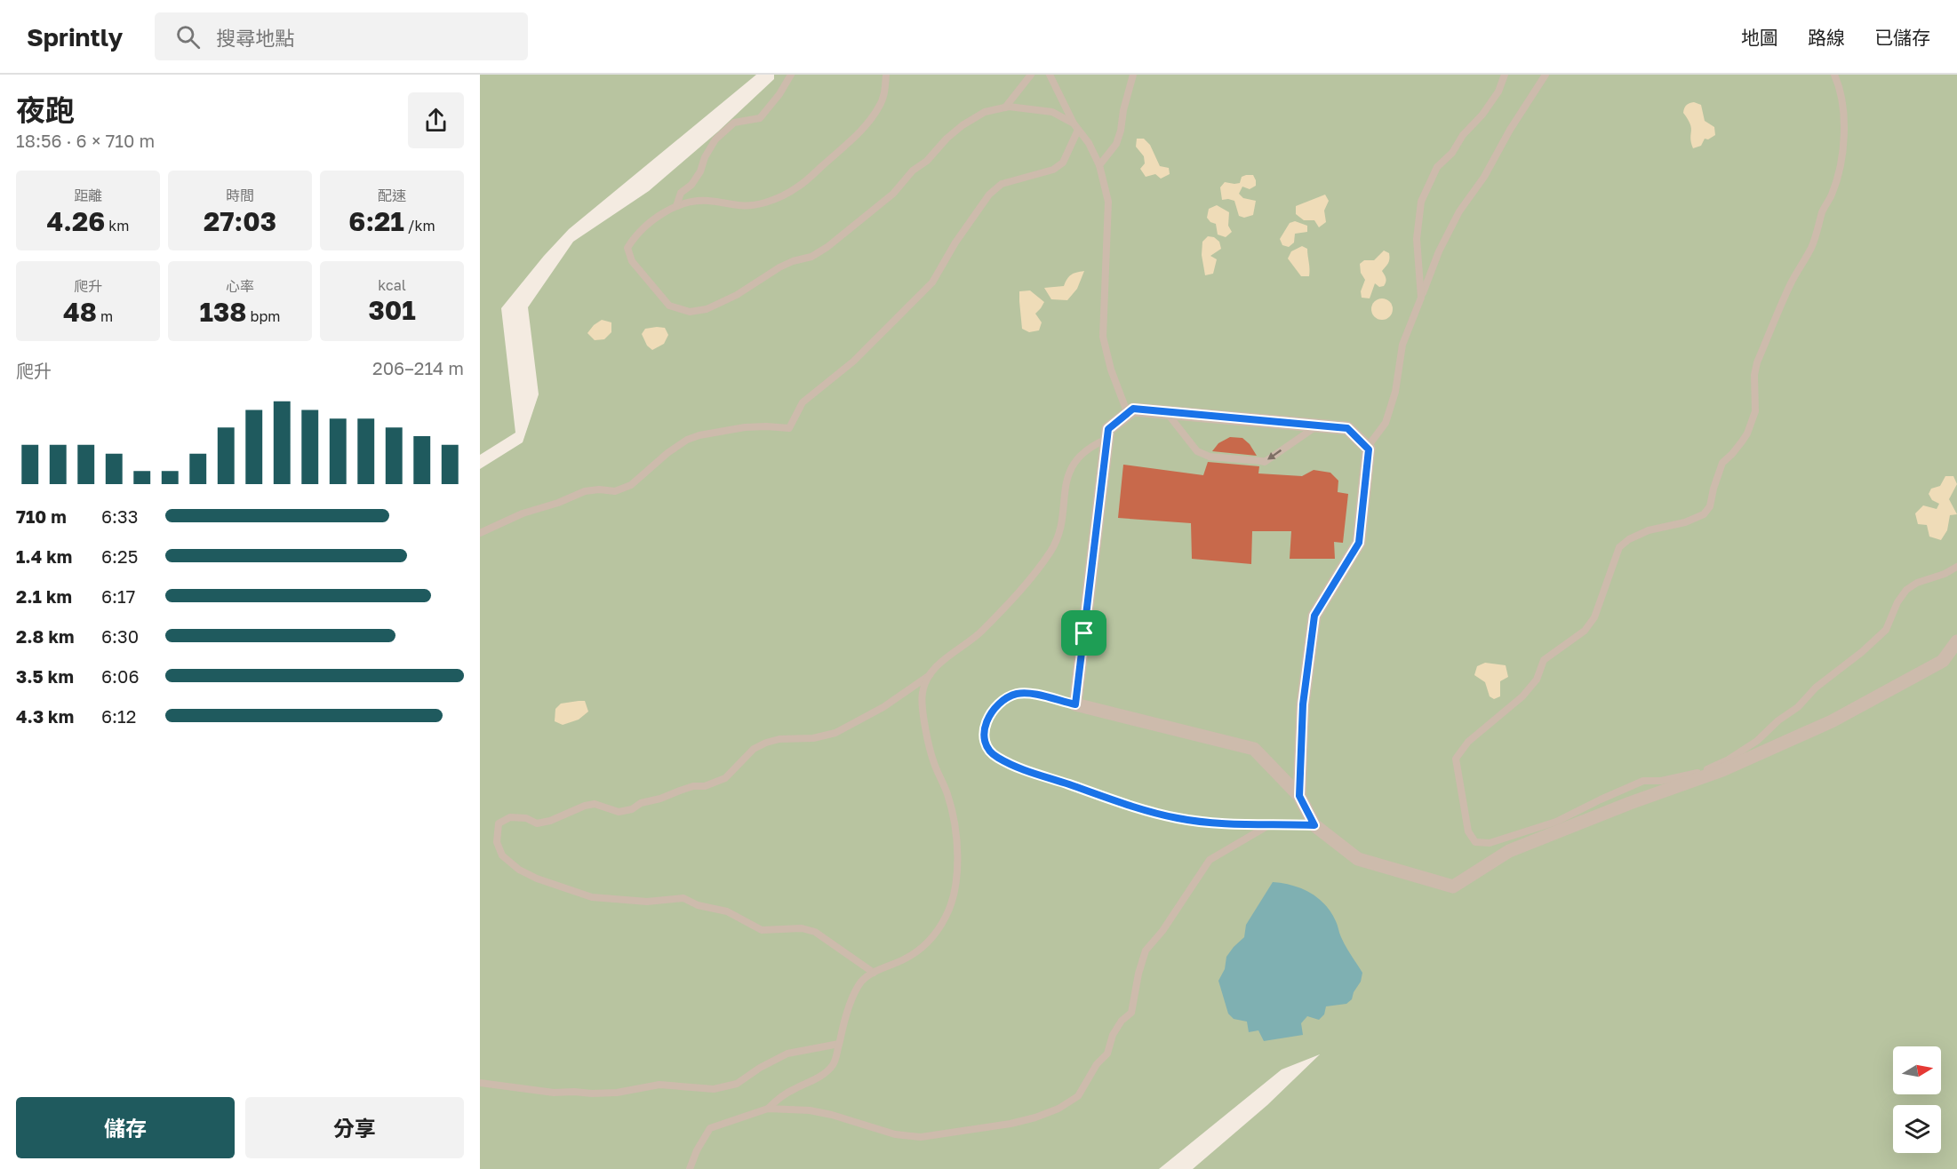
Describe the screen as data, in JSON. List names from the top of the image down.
{
  "north": "right",
  "page": {
    "header": "Sprintly",
    "search": "搜尋地點",
    "nav": ["地圖", "路線", "已儲存"],
    "heading": ["夜跑", "18:56 · 6 × 710 m"],
    "stats": [
      ["距離", "4.26 km"],
      ["時間", "27:03"],
      ["配速", "6:21 /km"],
      ["爬升", "48 m"],
      ["心率", "138 bpm"],
      ["kcal", "301"]
    ],
    "chart": ["爬升", "206–214 m"],
    "list": [
      {
        "name": "710 m",
        "note": "6:33"
      },
      {
        "name": "1.4 km",
        "note": "6:25"
      },
      {
        "name": "2.1 km",
        "note": "6:17"
      },
      {
        "name": "2.8 km",
        "note": "6:30"
      },
      {
        "name": "3.5 km",
        "note": "6:06"
      },
      {
        "name": "4.3 km",
        "note": "6:12"
      }
    ],
    "buttons": ["儲存", "分享"]
  }
}
